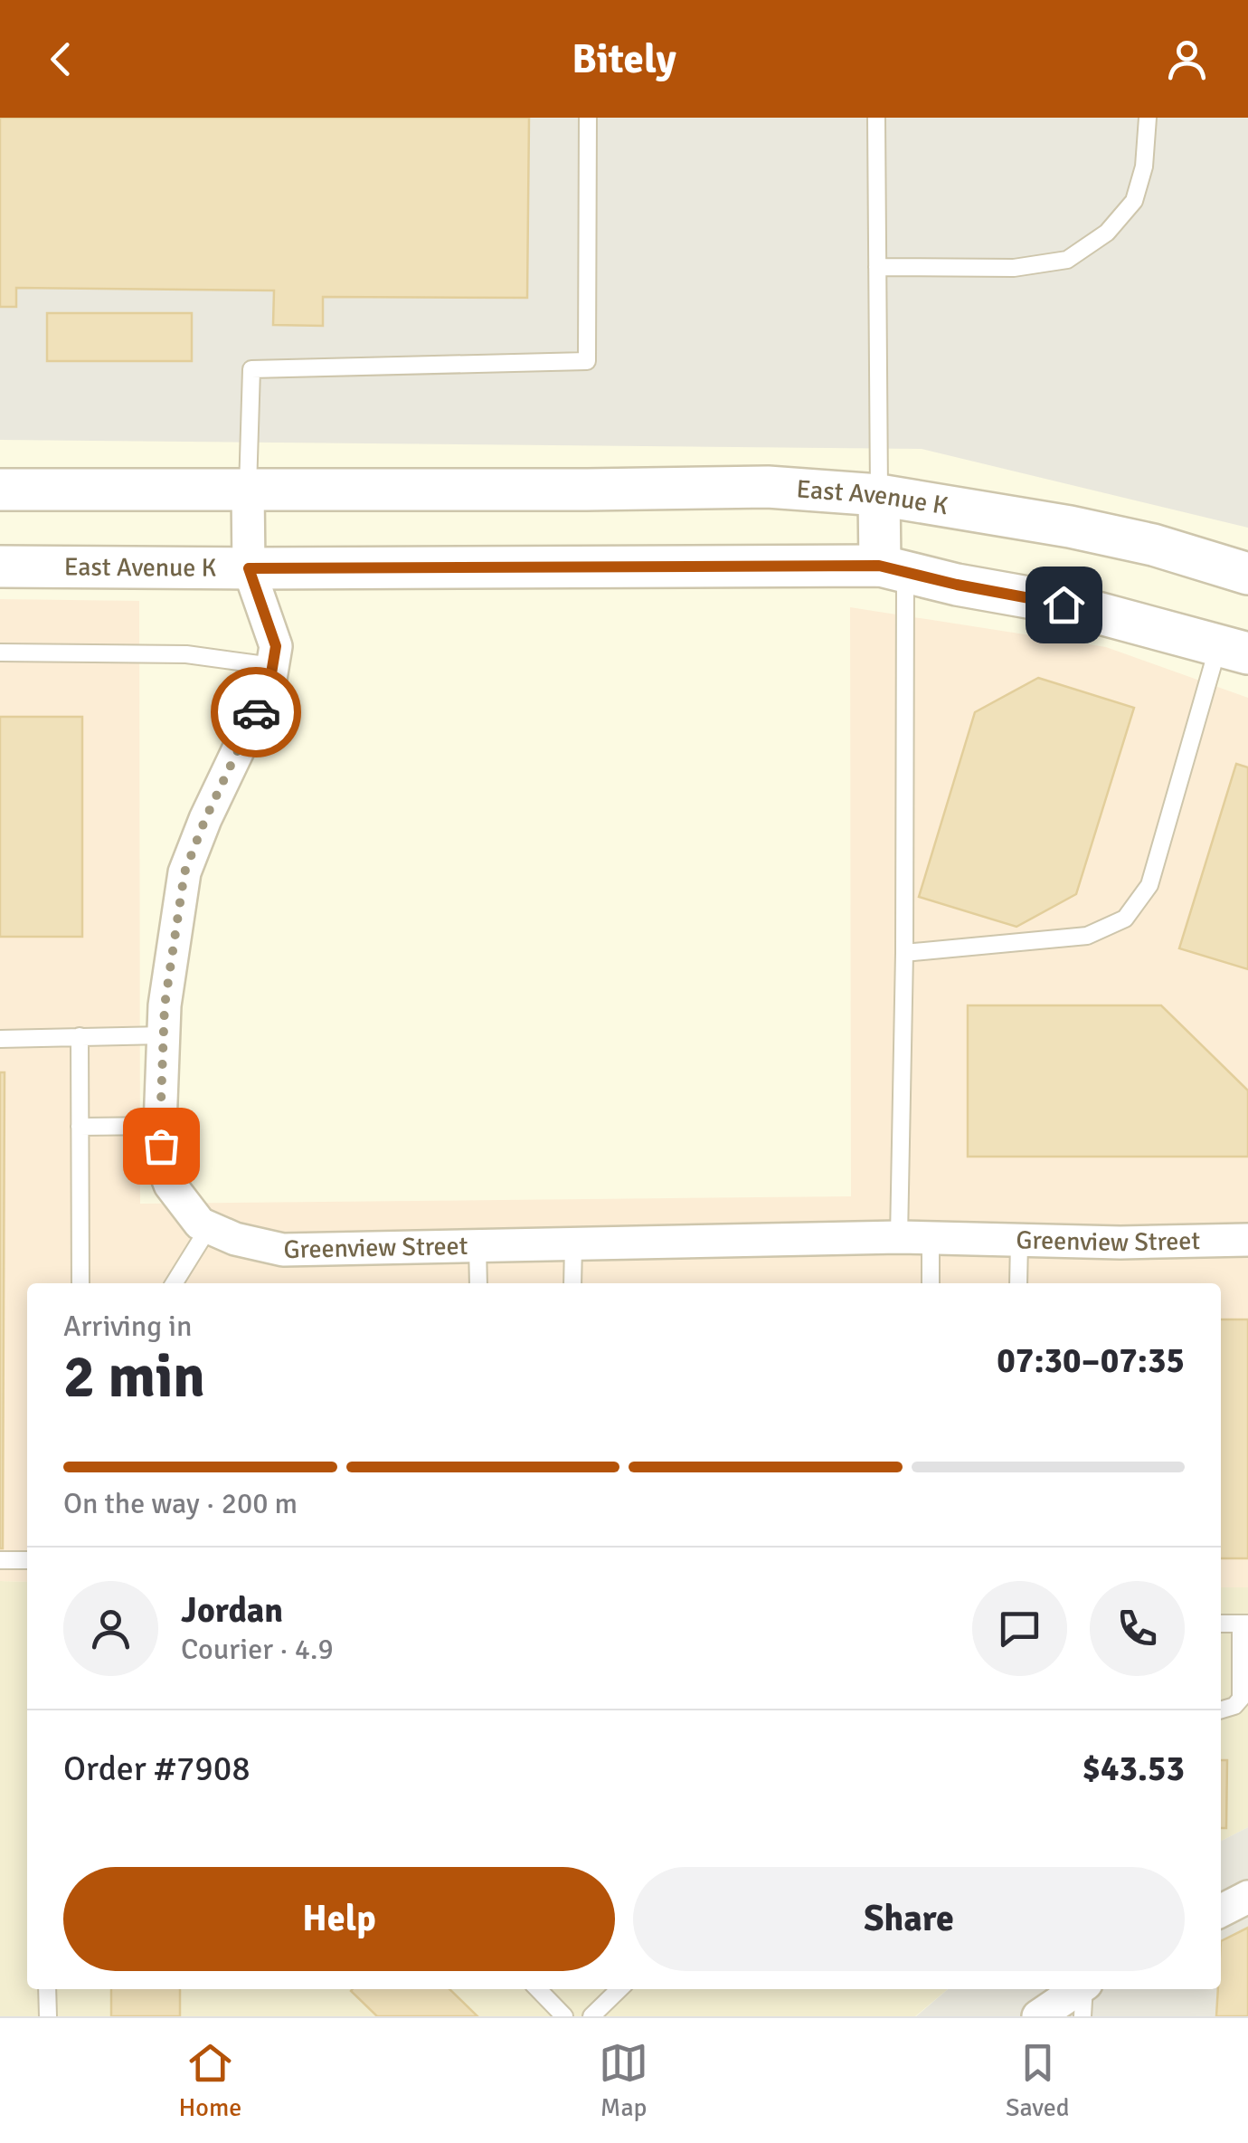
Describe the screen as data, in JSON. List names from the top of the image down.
{
  "streets": {
    "street": ["East Avenue K", "Greenview Street"]
  },
  "crossings": [
    ["East Avenue K", "Greenview Street"]
  ],
  "page": {
    "header": "Bitely",
    "heading": ["2 min", "Arriving in", "07:30–07:35"],
    "panel": [
      "Jordan",
      "Courier · 4.9",
      "Order #7908",
      "$43.53"
    ],
    "bar": "On the way · 200 m",
    "buttons": ["Help", "Share"],
    "tabs": ["Home", "Map", "Saved"]
  }
}
